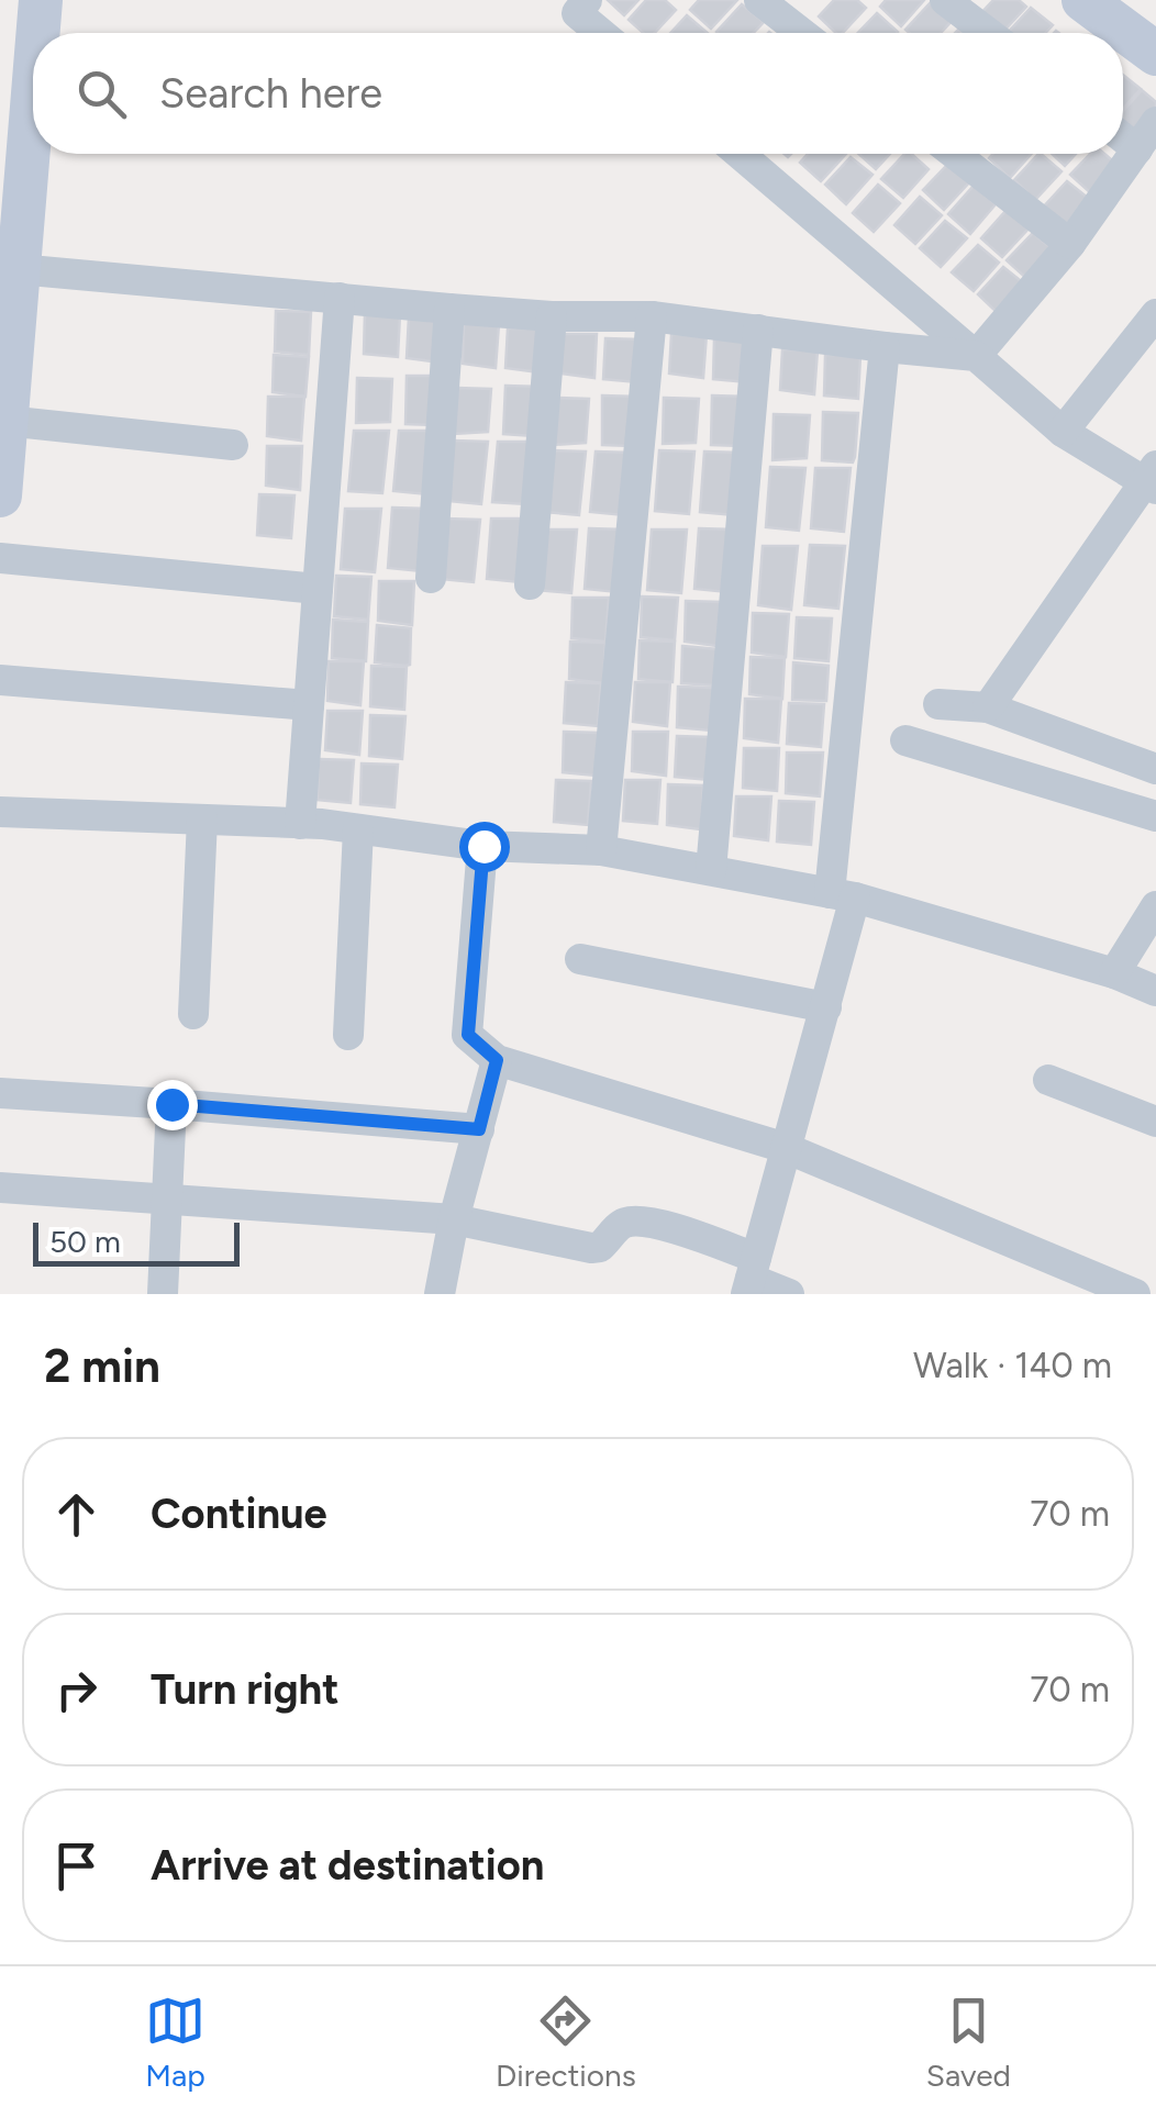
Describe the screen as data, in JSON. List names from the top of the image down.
{
  "scale_bar": "50 m",
  "page": {
    "search": "Search here",
    "scale": "50 m",
    "heading": ["2 min", "Walk · 140 m"],
    "list": [
      ["Continue", "70 m"],
      ["Turn right", "70 m"],
      "Arrive at destination"
    ],
    "nav": ["Map", "Directions", "Saved"]
  }
}
